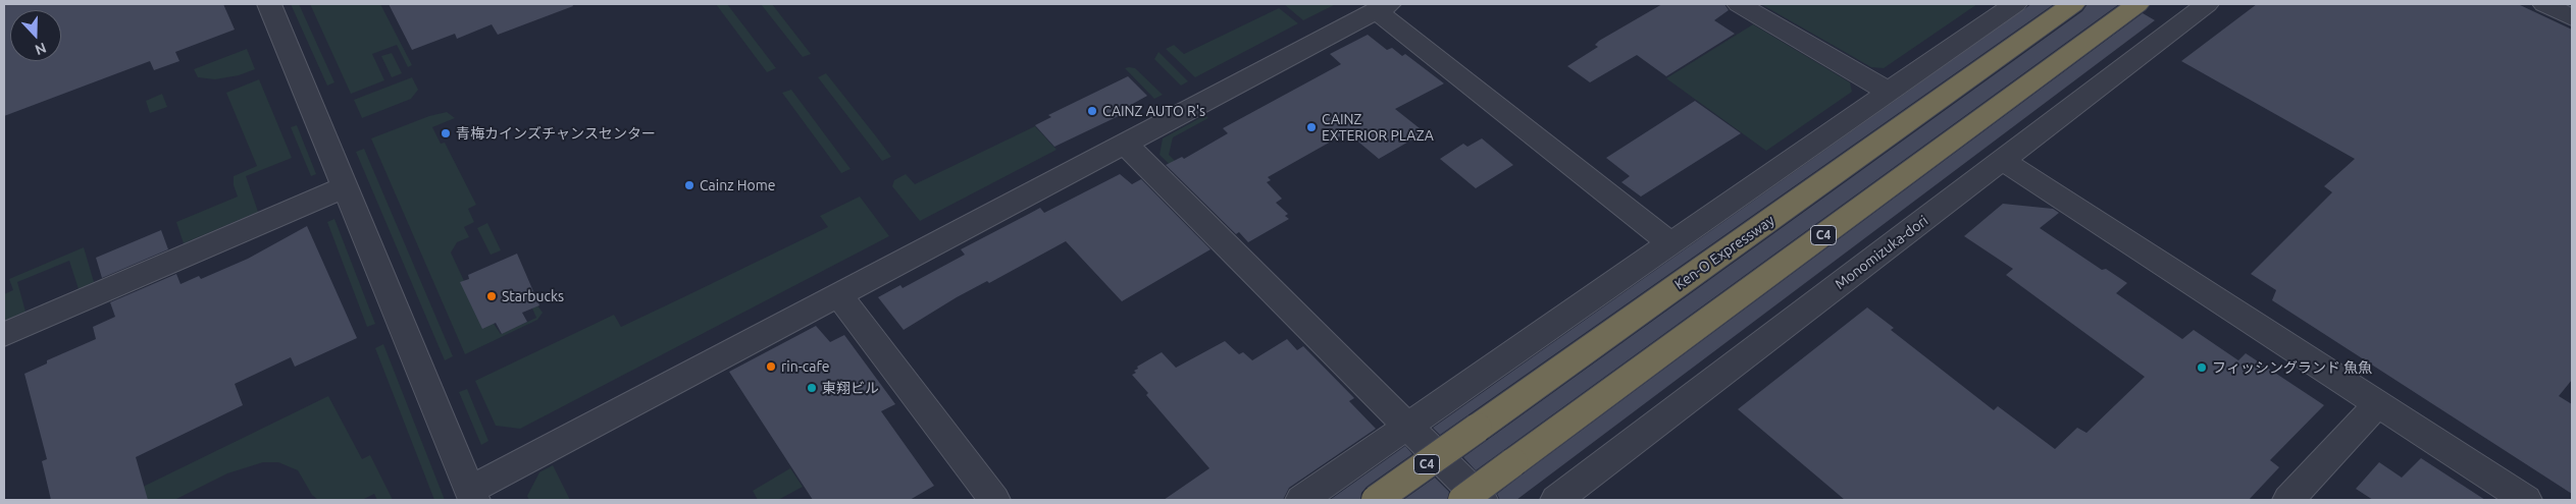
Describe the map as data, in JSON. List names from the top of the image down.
{
  "streets": {
    "highway": ["C4", "Ken-O Expressway"],
    "street": ["Monomizuka-dori"]
  },
  "places": [
    "CAINZ AUTO R's",
    "CAINZ EXTERIOR PLAZA",
    "青梅カインズチャンスセンター",
    "Cainz Home",
    "Starbucks",
    "rin-cafe",
    "フィッシングランド 魚魚",
    "東翔ビル"
  ],
  "north": "bottom"
}
